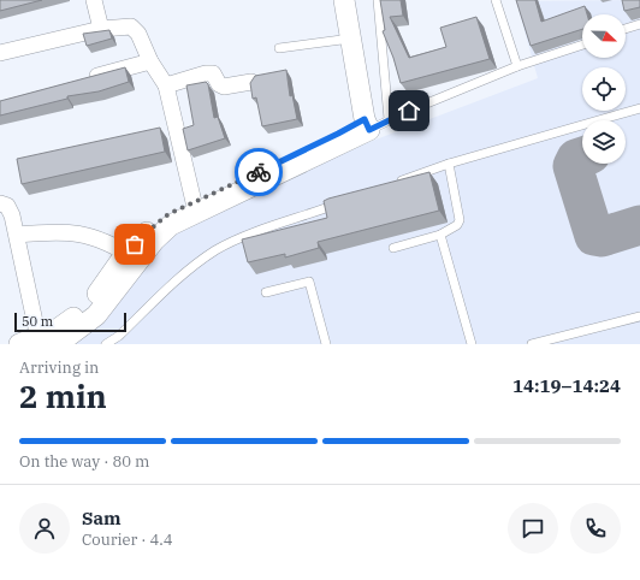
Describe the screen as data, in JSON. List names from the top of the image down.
{
  "scale_bar": "50 m",
  "north": "right",
  "page": {
    "scale": "50 m",
    "heading": ["2 min", "Arriving in", "14:19–14:24"],
    "panel": ["Sam", "Courier · 4.4"],
    "bar": "On the way · 80 m"
  }
}
